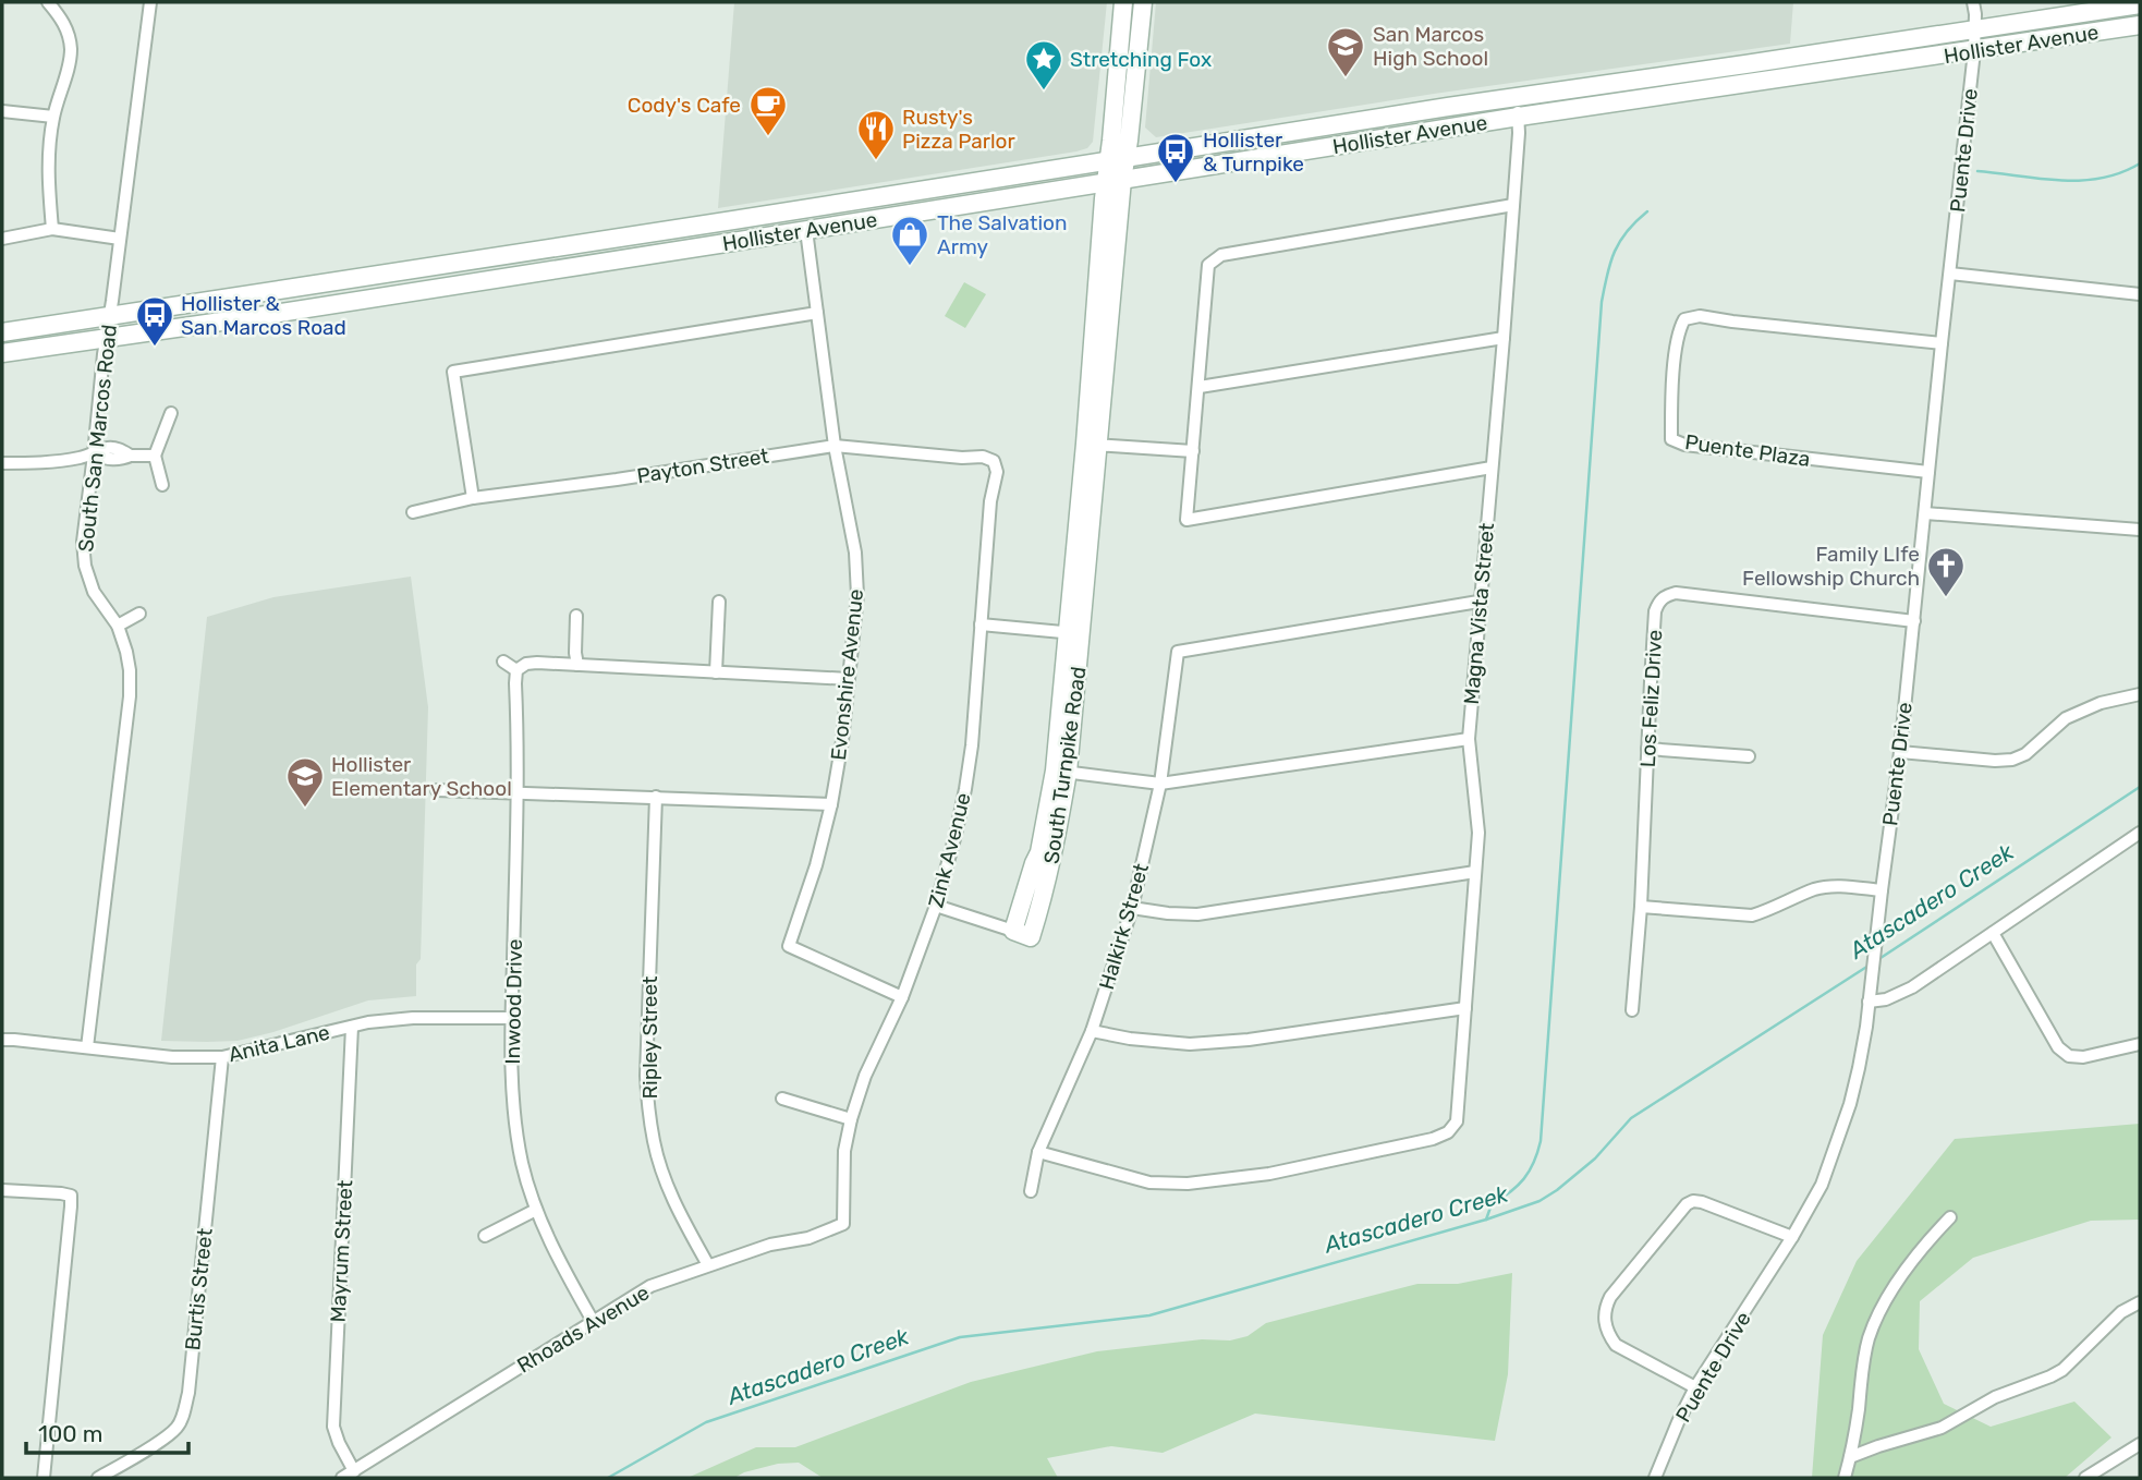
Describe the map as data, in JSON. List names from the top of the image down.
{
  "streets": {
    "main road": ["Hollister Avenue", "South Turnpike Road"],
    "street": [
      "Puente Drive",
      "South San Marcos Road",
      "Puente Plaza",
      "Payton Street",
      "Magna Vista Street",
      "Evonshire Avenue",
      "Los Feliz Drive",
      "Zink Avenue",
      "Halkirk Street",
      "Inwood Drive",
      "Ripley Street",
      "Anita Lane",
      "Mayrum Street",
      "Burtis Street",
      "Rhoads Avenue"
    ]
  },
  "crossings": [
    ["Hollister Avenue", "Puente Drive"],
    ["Hollister Avenue", "South San Marcos Road"],
    ["Hollister Avenue", "Magna Vista Street"],
    ["Hollister Avenue", "Evonshire Avenue"],
    ["Hollister Avenue", "South Turnpike Road"],
    ["Puente Drive", "Puente Plaza"],
    ["South San Marcos Road", "Anita Lane"],
    ["Payton Street", "Evonshire Avenue"],
    ["Payton Street", "Zink Avenue"],
    ["Magna Vista Street", "Halkirk Street"],
    ["Evonshire Avenue", "Zink Avenue"],
    ["Zink Avenue", "Rhoads Avenue"],
    ["Inwood Drive", "Anita Lane"],
    ["Inwood Drive", "Rhoads Avenue"],
    ["Ripley Street", "Rhoads Avenue"],
    ["Anita Lane", "Mayrum Street"],
    ["Anita Lane", "Burtis Street"],
    ["Mayrum Street", "Rhoads Avenue"]
  ],
  "water": ["Atascadero Creek"],
  "places": {
    "school or university": ["San Marcos High School", "Hollister Elementary School"],
    "place": ["Stretching Fox"],
    "cafe": ["Cody's Cafe"],
    "restaurant": ["Rusty's Pizza Parlor"],
    "bus stop": ["Hollister & Turnpike", "Hollister & San Marcos Road"],
    "shop": ["The Salvation Army"],
    "church": ["Family LIfe Fellowship Church"]
  },
  "scale_bar": "100 m"
}
